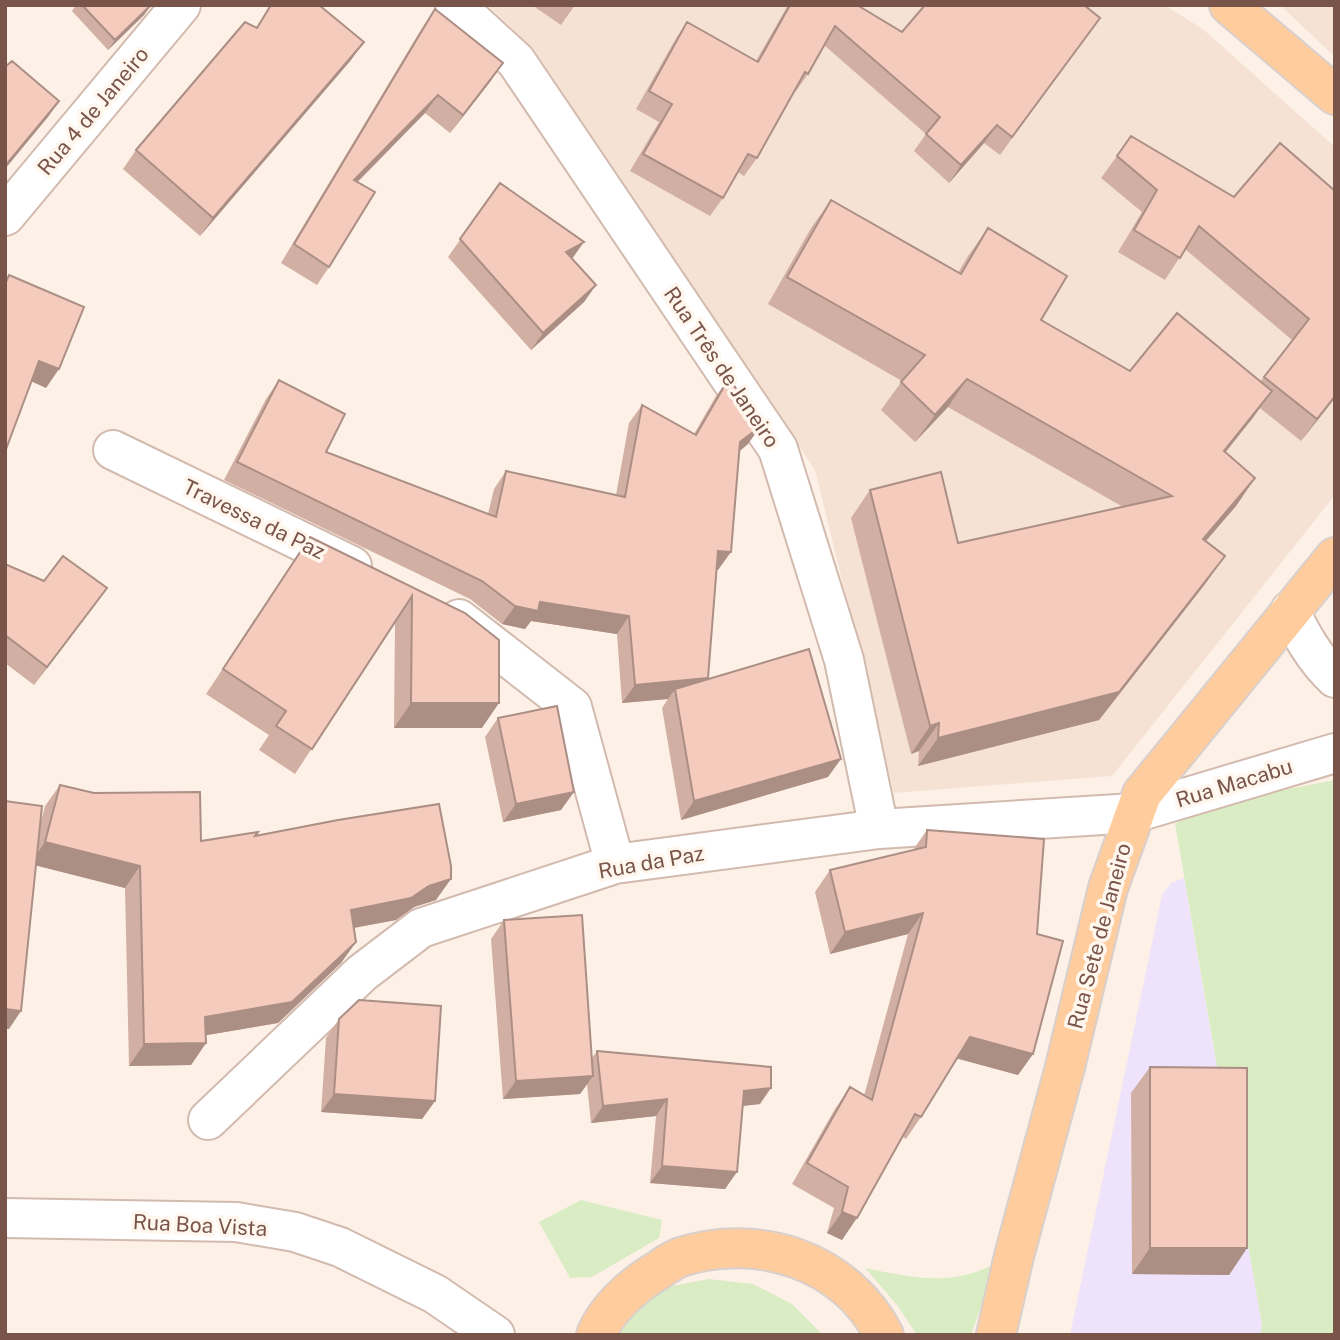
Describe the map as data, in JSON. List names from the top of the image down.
{
  "streets": {
    "main road": ["Rua Sete de Janeiro"],
    "street": [
      "Rua 4 de Janeiro",
      "Rua Três de Janeiro",
      "Travessa da Paz",
      "Rua Macabu",
      "Rua da Paz",
      "Rua Boa Vista"
    ]
  },
  "crossings": [
    ["Rua Três de Janeiro", "Rua da Paz"],
    ["Rua Macabu", "Rua da Paz"],
    ["Rua Macabu", "Rua Sete de Janeiro"],
    ["Rua da Paz", "Rua Sete de Janeiro"]
  ]
}
